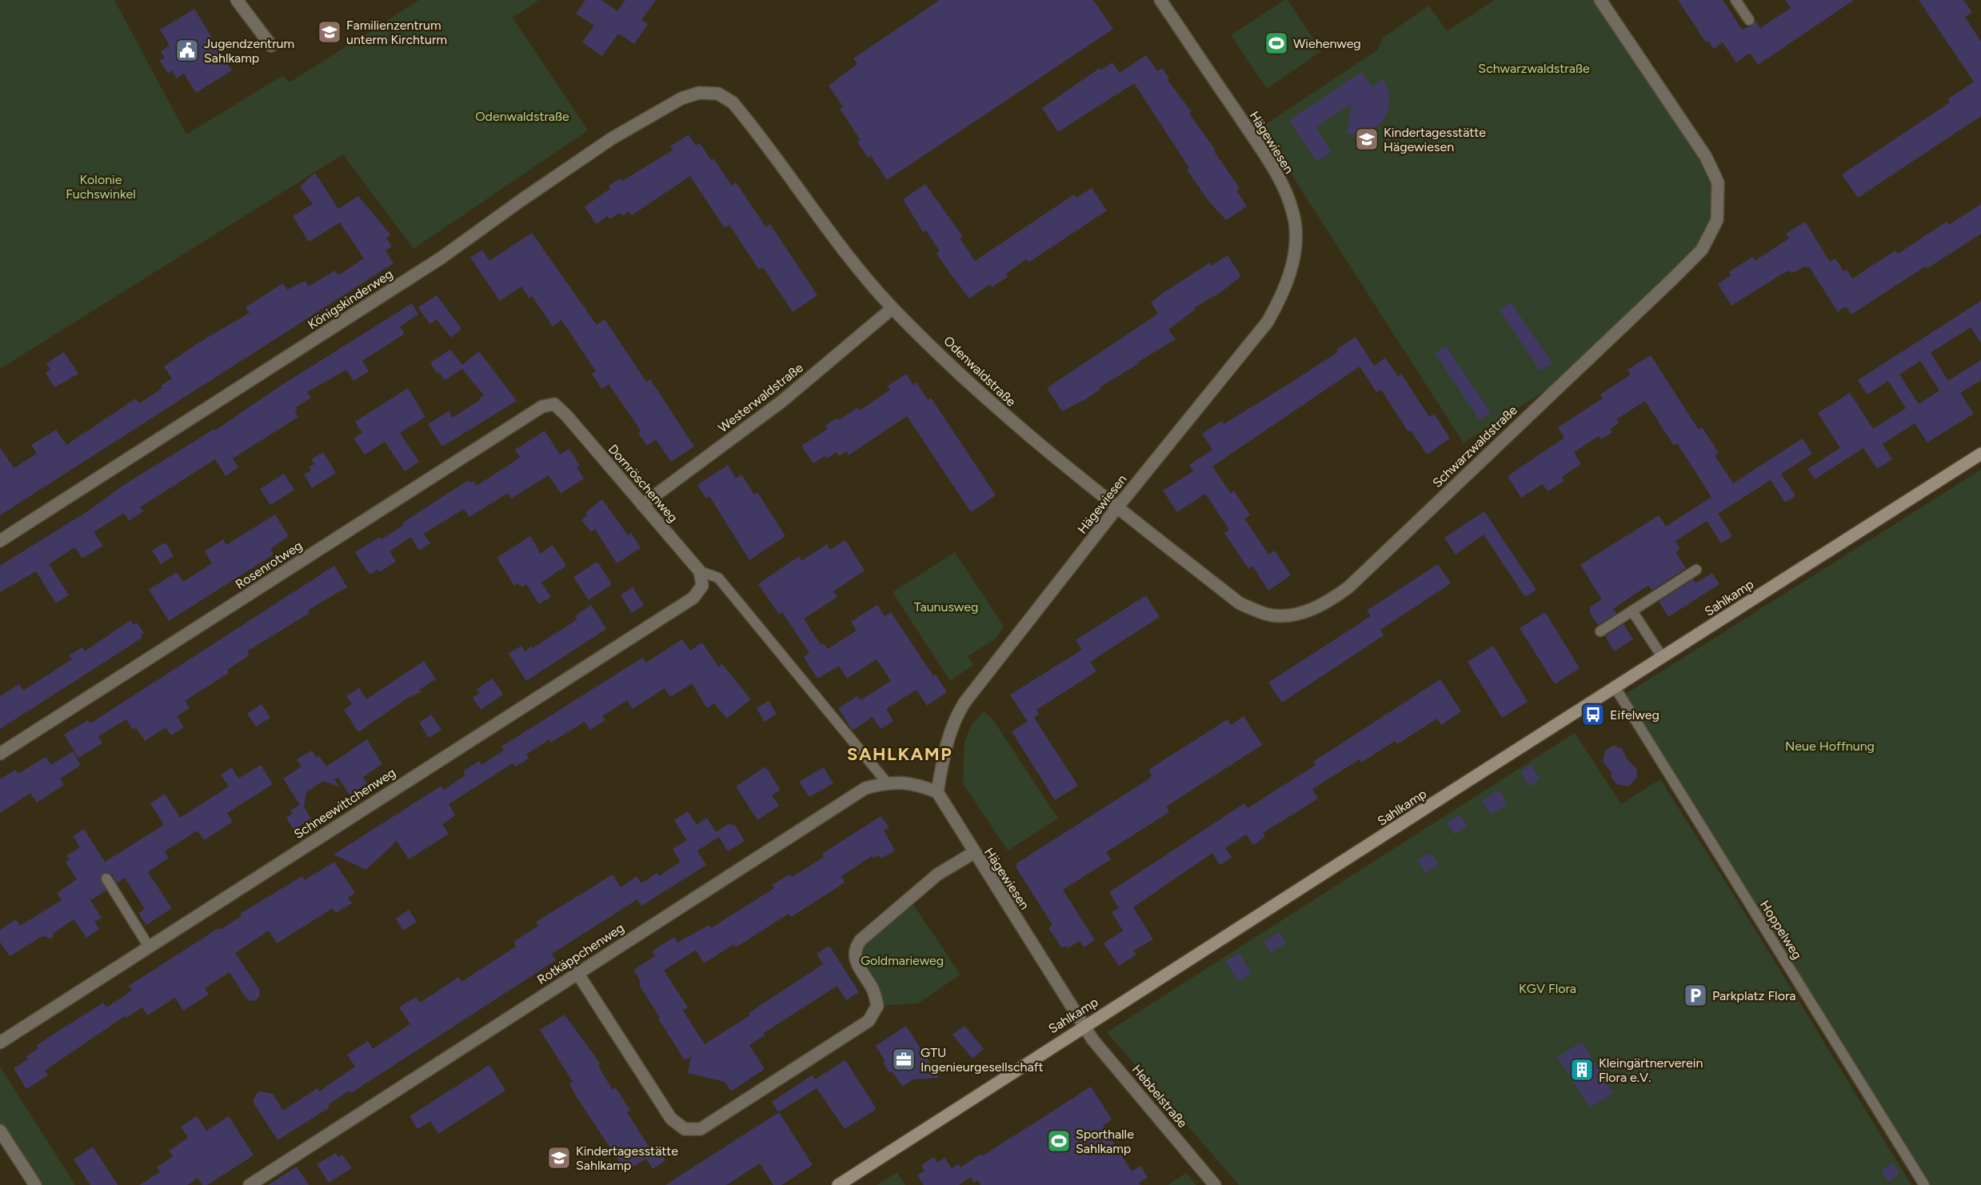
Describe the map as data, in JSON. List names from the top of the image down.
{
  "streets": {
    "street": [
      "Hägewiesen",
      "Königskinderweg",
      "Odenwaldstraße",
      "Westerwaldstraße",
      "Schwarzwaldstraße",
      "Dornröschenweg",
      "Rosenrotweg",
      "Sahlkamp",
      "Schneewittchenweg",
      "Rotkäppchenweg",
      "Hebbelstraße"
    ],
    "lane": ["Hoppelweg"]
  },
  "crossings": [
    ["Hägewiesen", "Odenwaldstraße"],
    ["Hägewiesen", "Sahlkamp"],
    ["Hägewiesen", "Rotkäppchenweg"],
    ["Hägewiesen", "Hebbelstraße"],
    ["Königskinderweg", "Odenwaldstraße"],
    ["Odenwaldstraße", "Westerwaldstraße"],
    ["Odenwaldstraße", "Schwarzwaldstraße"],
    ["Westerwaldstraße", "Dornröschenweg"],
    ["Dornröschenweg", "Rosenrotweg"],
    ["Dornröschenweg", "Schneewittchenweg"],
    ["Sahlkamp", "Hoppelweg"],
    ["Sahlkamp", "Hebbelstraße"]
  ],
  "districts": ["SAHLKAMP"],
  "parks": [
    "Schwarzwaldstraße",
    "Odenwaldstraße",
    "Kolonie Fuchswinkel",
    "Taunusweg",
    "Neue Hoffnung",
    "Goldmarieweg",
    "KGV Flora"
  ],
  "places": {
    "school or university": ["Familienzentrum unterm Kirchturm", "Kindertagesstätte Hägewiesen", "Kindertagesstätte Sahlkamp"],
    "sports": ["Wiehenweg", "Sporthalle Sahlkamp"],
    "public building": ["Jugendzentrum Sahlkamp"],
    "bus stop": ["Eifelweg"],
    "parking": ["Parkplatz Flora"],
    "office": ["GTU Ingenieurgesellschaft"],
    "building": ["Kleingärtnerverein Flora e.V."]
  }
}
